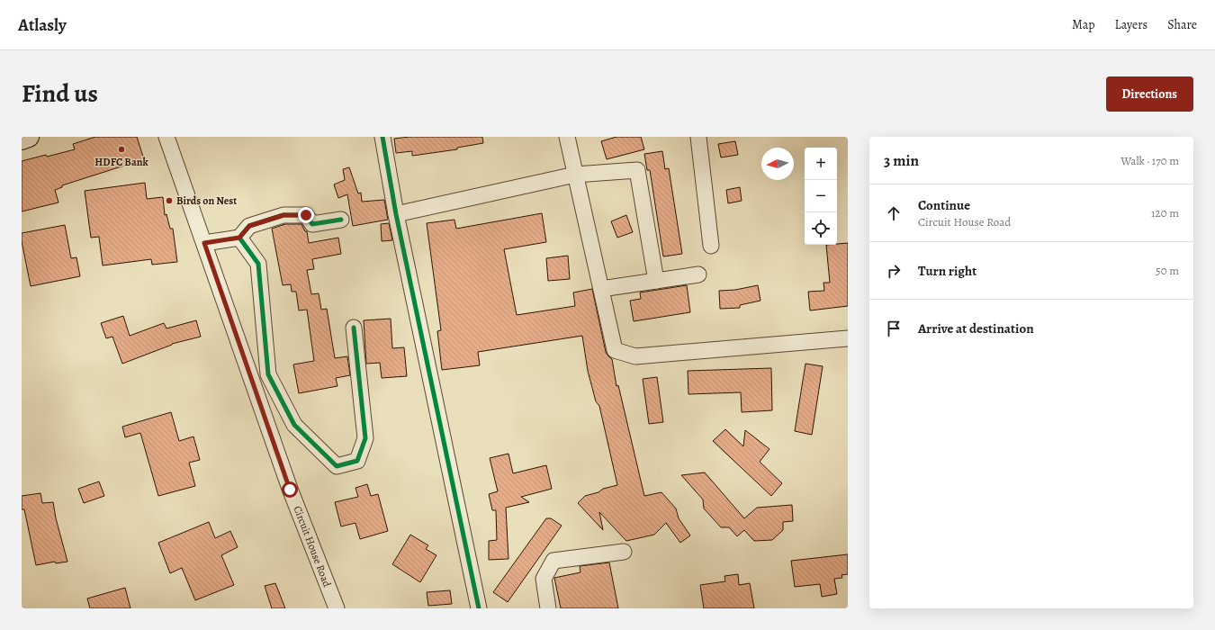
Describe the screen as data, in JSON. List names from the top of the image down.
{
  "streets": {
    "street": ["Circuit House Road"]
  },
  "places": ["HDFC Bank", "Birds on Nest"],
  "north": "left",
  "page": {
    "header": "Atlasly",
    "nav": ["Map", "Layers", "Share"],
    "title": "Find us",
    "buttons": "Directions",
    "heading": ["3 min", "Walk · 170 m"],
    "map_buttons": ["+", "−"],
    "list": [
      ["Continue", "Circuit House Road", "120 m"],
      ["Turn right", "50 m"],
      "Arrive at destination"
    ]
  }
}
